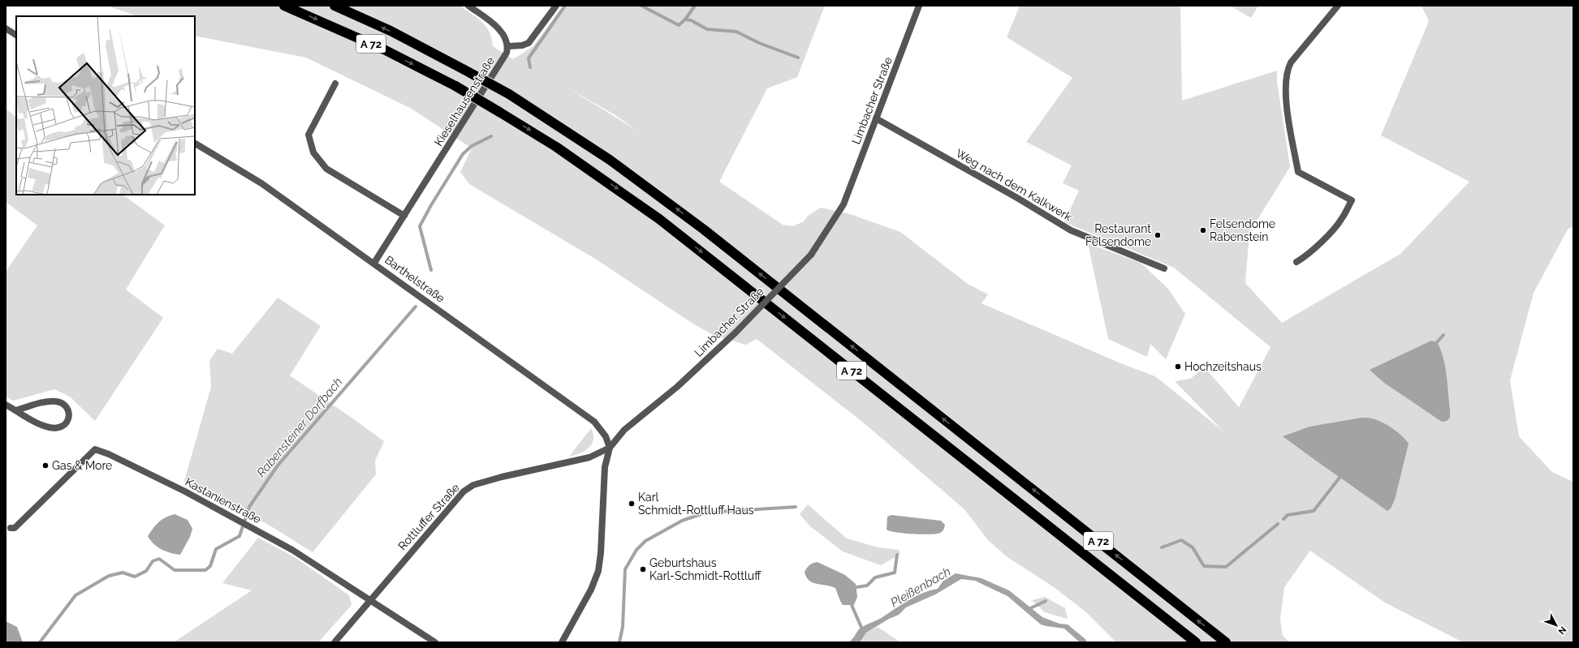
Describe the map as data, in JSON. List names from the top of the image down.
{
  "streets": {
    "highway": ["A 72"],
    "street": [
      "Limbacher Straße",
      "Kieselhausenstraße",
      "Weg nach dem Kalkwerk",
      "Barthelstraße",
      "Kastanienstraße",
      "Rottluffer Straße"
    ]
  },
  "crossings": [
    ["Limbacher Straße", "Weg nach dem Kalkwerk"],
    ["Limbacher Straße", "Barthelstraße"],
    ["Limbacher Straße", "Rottluffer Straße"],
    ["Kieselhausenstraße", "Barthelstraße"],
    ["Barthelstraße", "Rottluffer Straße"],
    ["Kastanienstraße", "Rottluffer Straße"]
  ],
  "water": ["Rabensteiner Dorfbach", "Pleißenbach"],
  "places": [
    "Felsendome Rabenstein",
    "Restaurant Felsendome",
    "Hochzeitshaus",
    "Gas & More",
    "Karl Schmidt-Rottluff Haus",
    "Geburtshaus Karl-Schmidt-Rottluff"
  ],
  "north": "bottom right"
}
